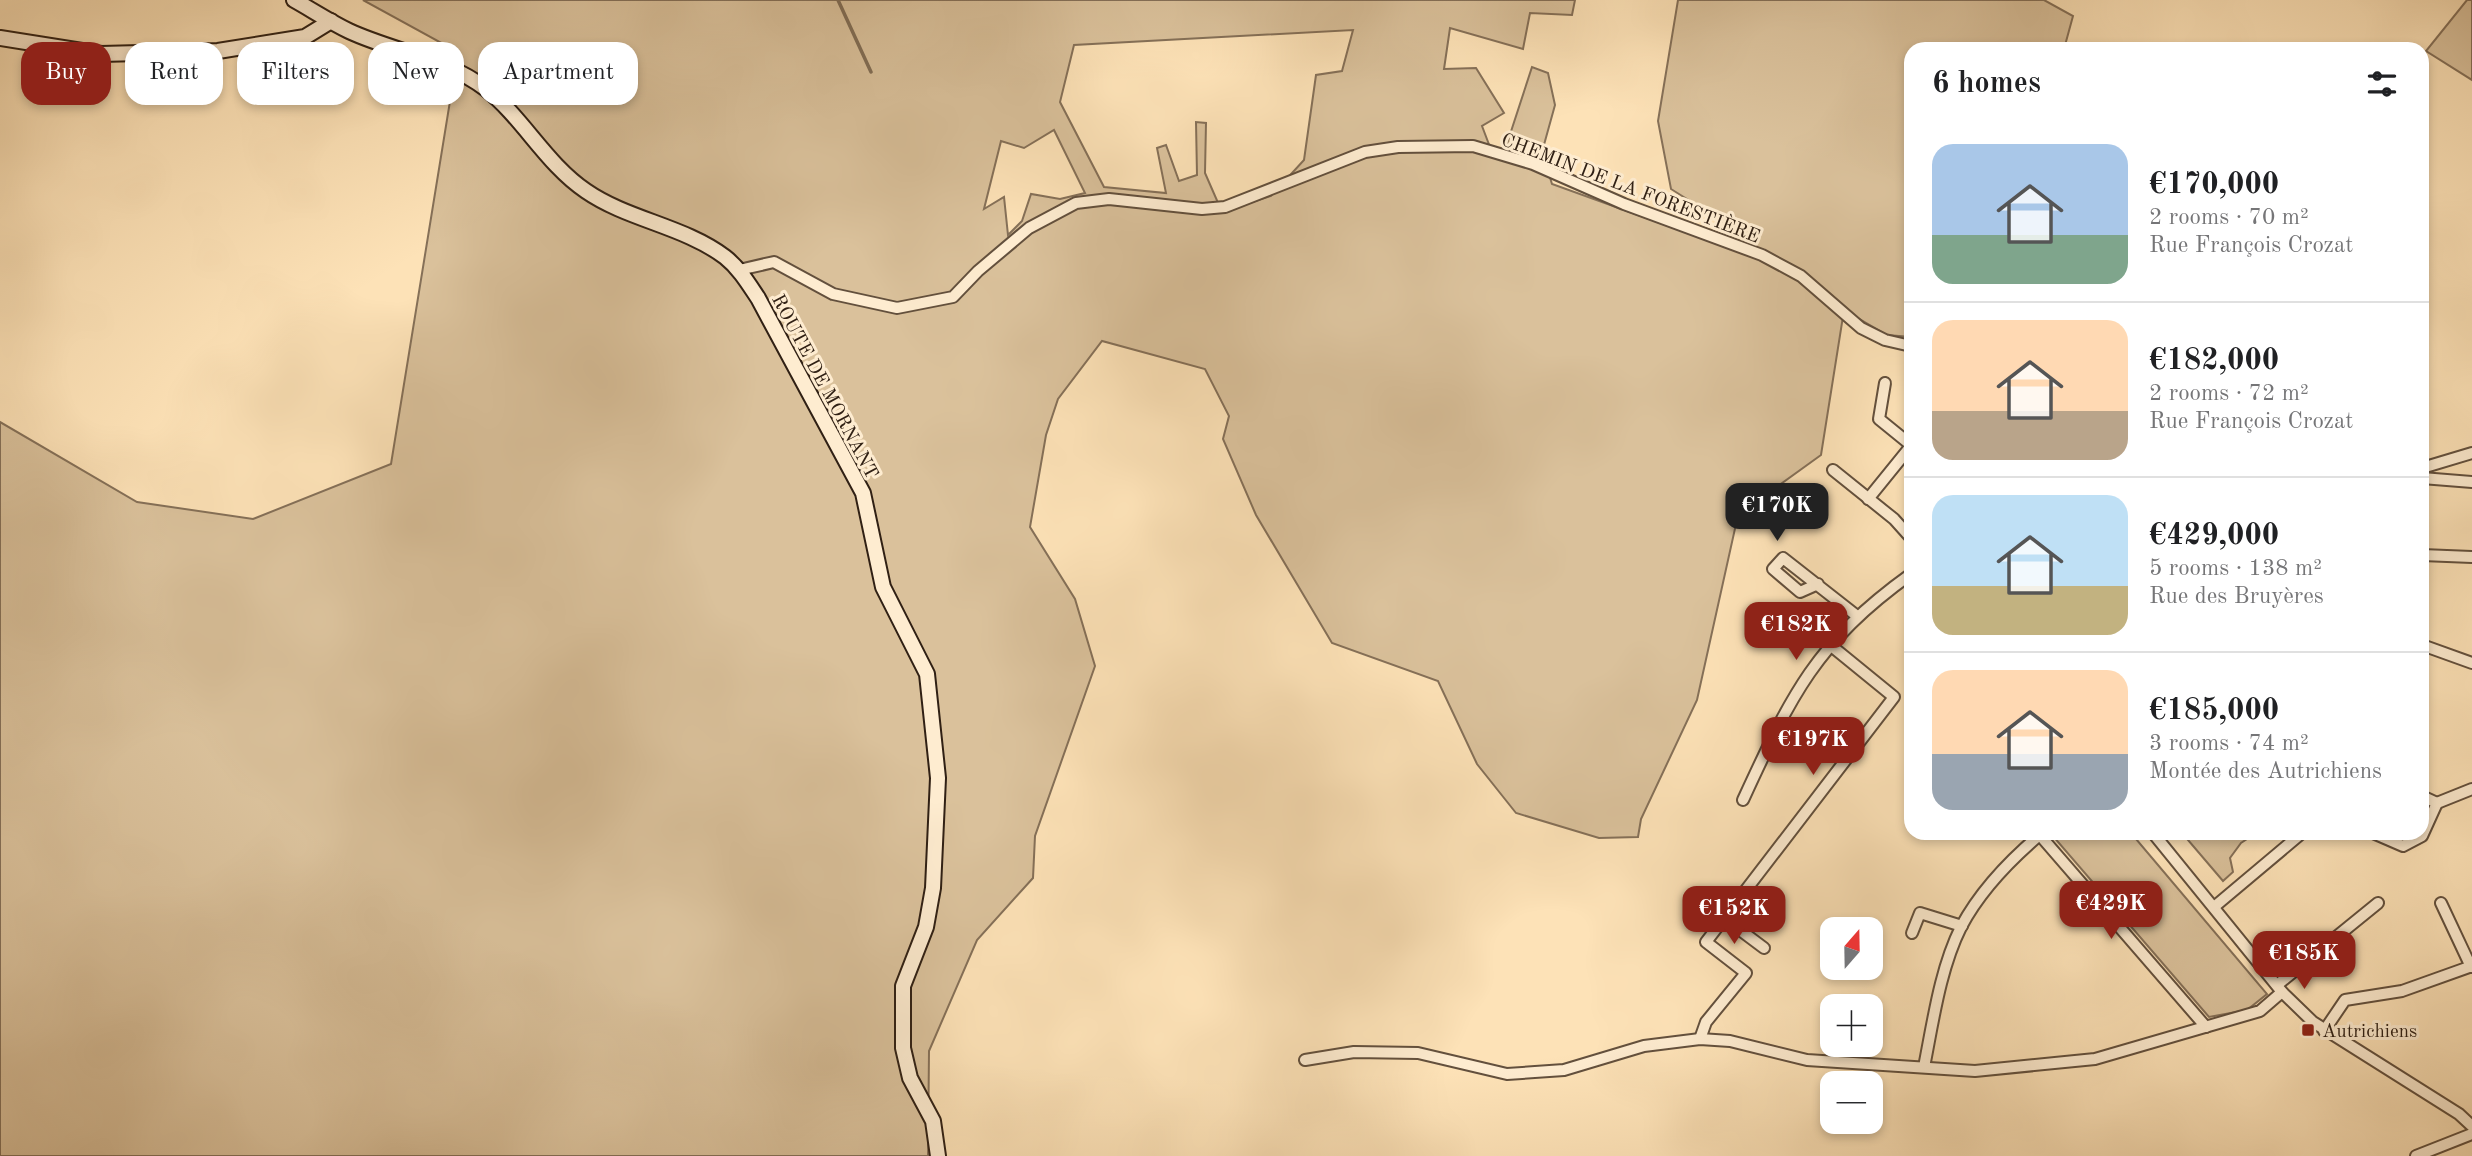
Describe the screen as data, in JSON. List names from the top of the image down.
{
  "streets": {
    "main road": ["ROUTE DE MORNANT"],
    "street": ["CHEMIN DE LA FORESTIÈRE"]
  },
  "crossings": [
    ["CHEMIN DE LA FORESTIÈRE", "ROUTE DE MORNANT"]
  ],
  "places": {
    "transit": ["Autrichiens"]
  },
  "north": "top",
  "page": {
    "chip": [
      "Buy",
      "Rent",
      "Filters",
      "New",
      "Apartment"
    ],
    "heading": "6 homes",
    "list": [
      {
        "name": "€170,000",
        "note": "2 rooms · 70 m² · Rue François Crozat"
      },
      {
        "name": "€182,000",
        "note": "2 rooms · 72 m² · Rue François Crozat"
      },
      {
        "name": "€429,000",
        "note": "5 rooms · 138 m² · Rue des Bruyères"
      },
      {
        "name": "€185,000",
        "note": "3 rooms · 74 m² · Montée des Autrichiens"
      }
    ],
    "price": [
      "€170K",
      "€182K",
      "€197K",
      "€429K",
      "€152K",
      "€185K"
    ],
    "map_buttons": ["+", "−"]
  }
}
